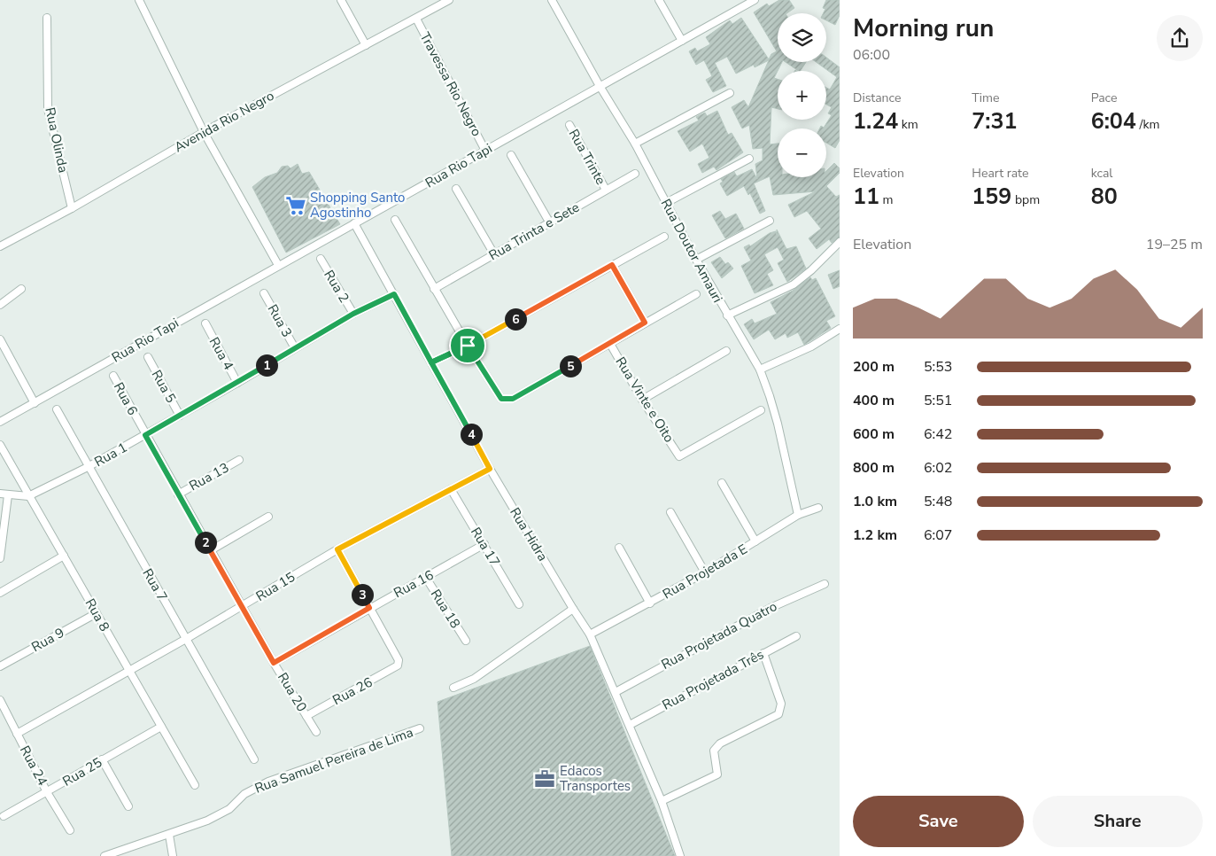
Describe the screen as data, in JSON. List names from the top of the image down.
{
  "streets": {
    "street": [
      "Travessa Rio Negro",
      "Avenida Rio Negro",
      "Rua Olinda",
      "Rua Trinte",
      "Rua Rio Tapi",
      "Rua Trinta e Sete",
      "Rua Doutor Amauri",
      "Rua 2",
      "Rua 3",
      "Rua 4",
      "Rua 5",
      "Rua 6",
      "Rua Vinte e Oito",
      "Rua 1",
      "Rua 13",
      "Rua Hidra",
      "Rua 17",
      "Rua Projetada E",
      "Rua 16",
      "Rua 7",
      "Rua 15",
      "Rua 18",
      "Rua 8",
      "Rua Projetada Quatro",
      "Rua 9",
      "Rua Projetada Três",
      "Rua 26",
      "Rua 20",
      "Rua Samuel Pereira de Lima",
      "Rua 24",
      "Rua 25"
    ]
  },
  "crossings": [
    ["Travessa Rio Negro", "Avenida Rio Negro"],
    ["Travessa Rio Negro", "Rua Rio Tapi"],
    ["Avenida Rio Negro", "Rua Olinda"],
    ["Rua Trinte", "Rua Trinta e Sete"],
    ["Rua Rio Tapi", "Rua Doutor Amauri"],
    ["Rua Rio Tapi", "Rua Hidra"],
    ["Rua Doutor Amauri", "Rua Projetada E"],
    ["Rua 2", "Rua 1"],
    ["Rua 3", "Rua 1"],
    ["Rua 4", "Rua 1"],
    ["Rua 5", "Rua 1"],
    ["Rua 6", "Rua 1"],
    ["Rua 6", "Rua 13"],
    ["Rua 6", "Rua 15"],
    ["Rua 6", "Rua 20"],
    ["Rua 1", "Rua Hidra"],
    ["Rua 1", "Rua 7"],
    ["Rua 1", "Rua 8"],
    ["Rua Hidra", "Rua Projetada E"],
    ["Rua Hidra", "Rua 15"],
    ["Rua Hidra", "Rua Projetada Quatro"],
    ["Rua Hidra", "Rua Projetada Três"],
    ["Rua 17", "Rua 16"],
    ["Rua 17", "Rua 15"],
    ["Rua 16", "Rua 18"],
    ["Rua 16", "Rua 26"],
    ["Rua 16", "Rua 20"],
    ["Rua 7", "Rua 15"],
    ["Rua 15", "Rua 8"],
    ["Rua 15", "Rua 20"],
    ["Rua 15", "Rua 24"],
    ["Rua 8", "Rua 9"],
    ["Rua 8", "Rua 25"],
    ["Rua 26", "Rua 20"],
    ["Rua 24", "Rua 25"]
  ],
  "places": {
    "supermarket": ["Shopping Santo Agostinho"],
    "office": ["Edacos Transportes"]
  },
  "page": {
    "heading": ["Morning run", "06:00"],
    "map_buttons": ["+", "−"],
    "stats": [
      ["Distance", "1.24 km"],
      ["Time", "7:31"],
      ["Pace", "6:04 /km"],
      ["Elevation", "11 m"],
      ["Heart rate", "159 bpm"],
      ["kcal", "80"]
    ],
    "chart": ["Elevation", "19–25 m"],
    "pins": [
      "6",
      "1",
      "5",
      "4",
      "2",
      "3"
    ],
    "list": [
      {
        "name": "200 m",
        "note": "5:53"
      },
      {
        "name": "400 m",
        "note": "5:51"
      },
      {
        "name": "600 m",
        "note": "6:42"
      },
      {
        "name": "800 m",
        "note": "6:02"
      },
      {
        "name": "1.0 km",
        "note": "5:48"
      },
      {
        "name": "1.2 km",
        "note": "6:07"
      }
    ],
    "buttons": ["Save", "Share"]
  }
}
